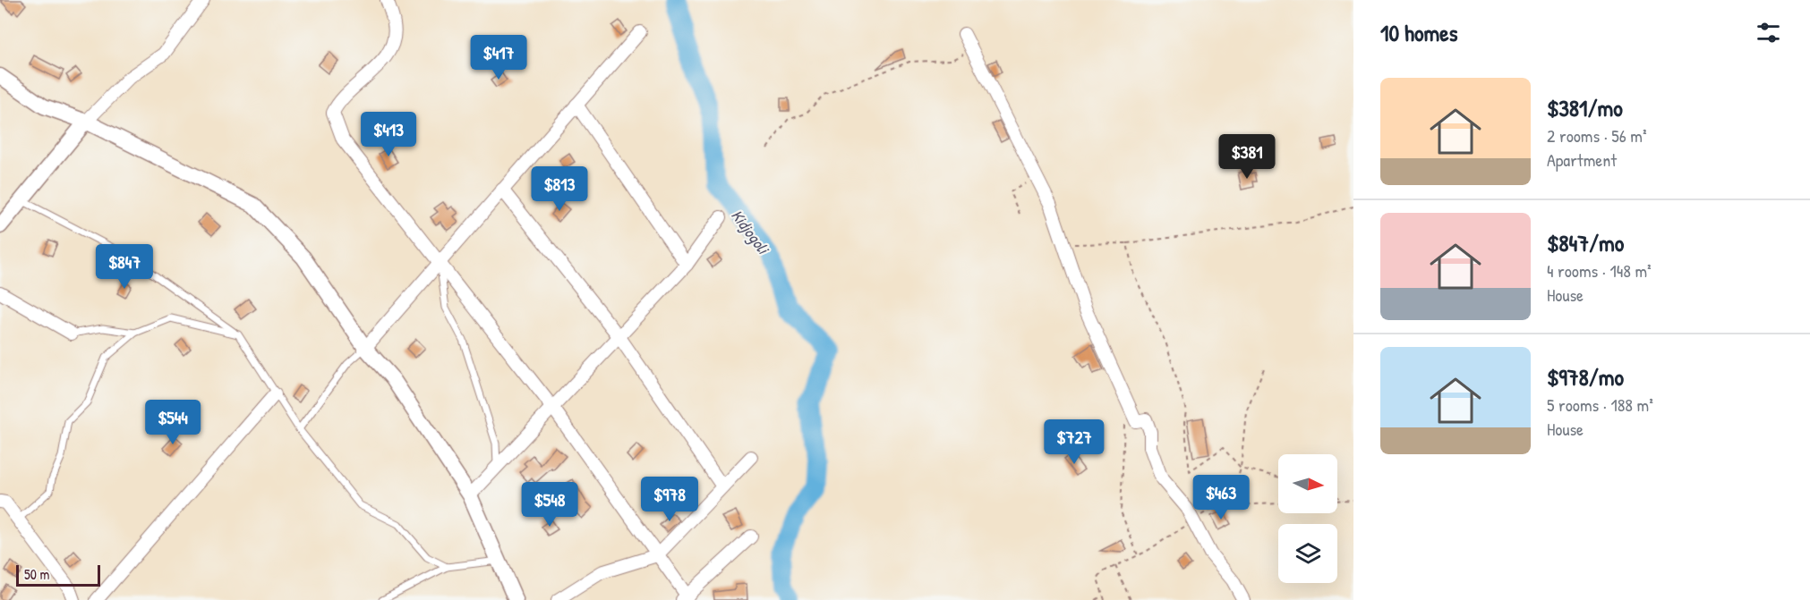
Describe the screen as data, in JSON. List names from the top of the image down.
{
  "water": ["Kidjogoli"],
  "scale_bar": "50 m",
  "north": "right",
  "page": {
    "heading": "10 homes",
    "price": [
      "$417",
      "$413",
      "$381",
      "$813",
      "$847",
      "$544",
      "$727",
      "$463",
      "$978",
      "$548"
    ],
    "list": [
      {
        "name": "$381/mo",
        "note": "2 rooms · 56 m² · Apartment"
      },
      {
        "name": "$847/mo",
        "note": "4 rooms · 148 m² · House"
      },
      {
        "name": "$978/mo",
        "note": "5 rooms · 188 m² · House"
      }
    ],
    "scale": "50 m"
  }
}
